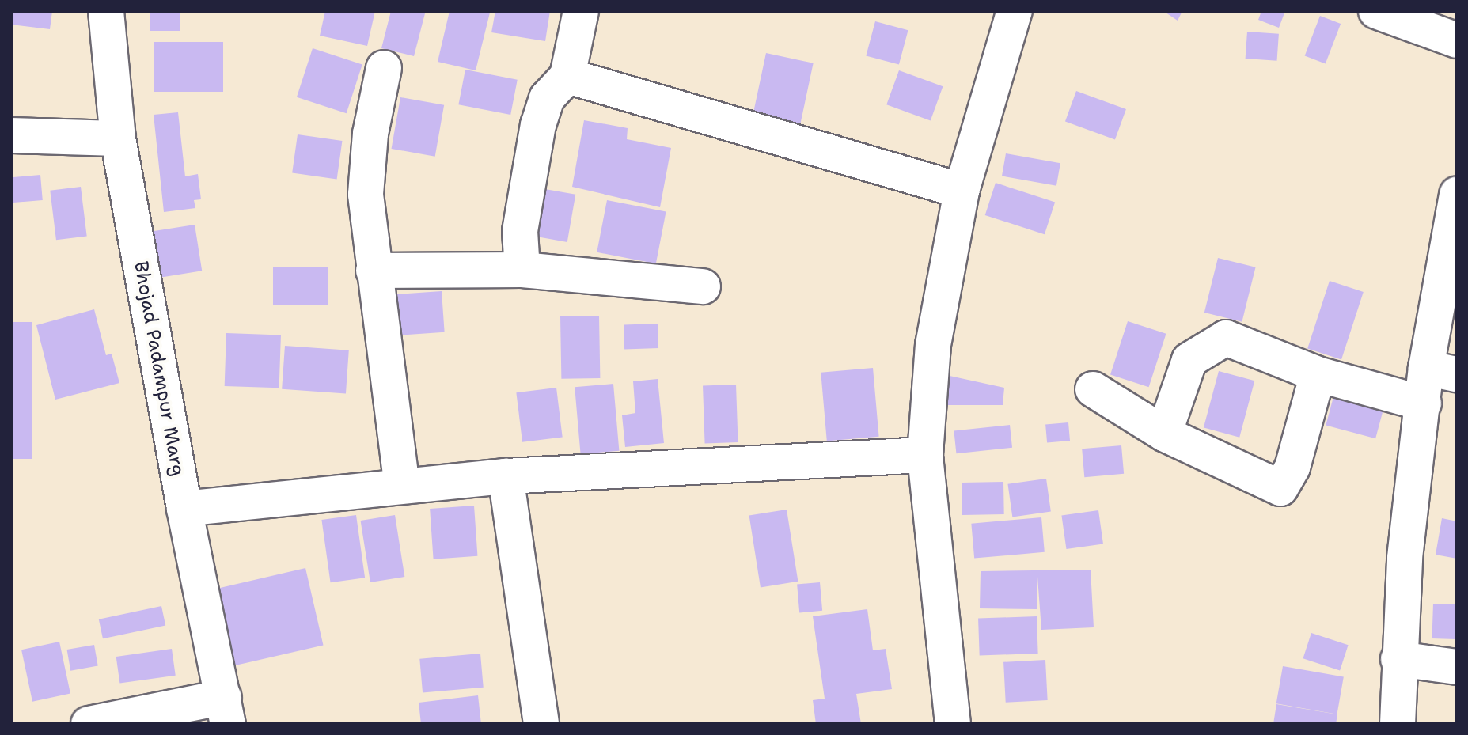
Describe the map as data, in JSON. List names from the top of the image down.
{
  "streets": {
    "street": ["Bhojad Padampur Marg"]
  }
}
